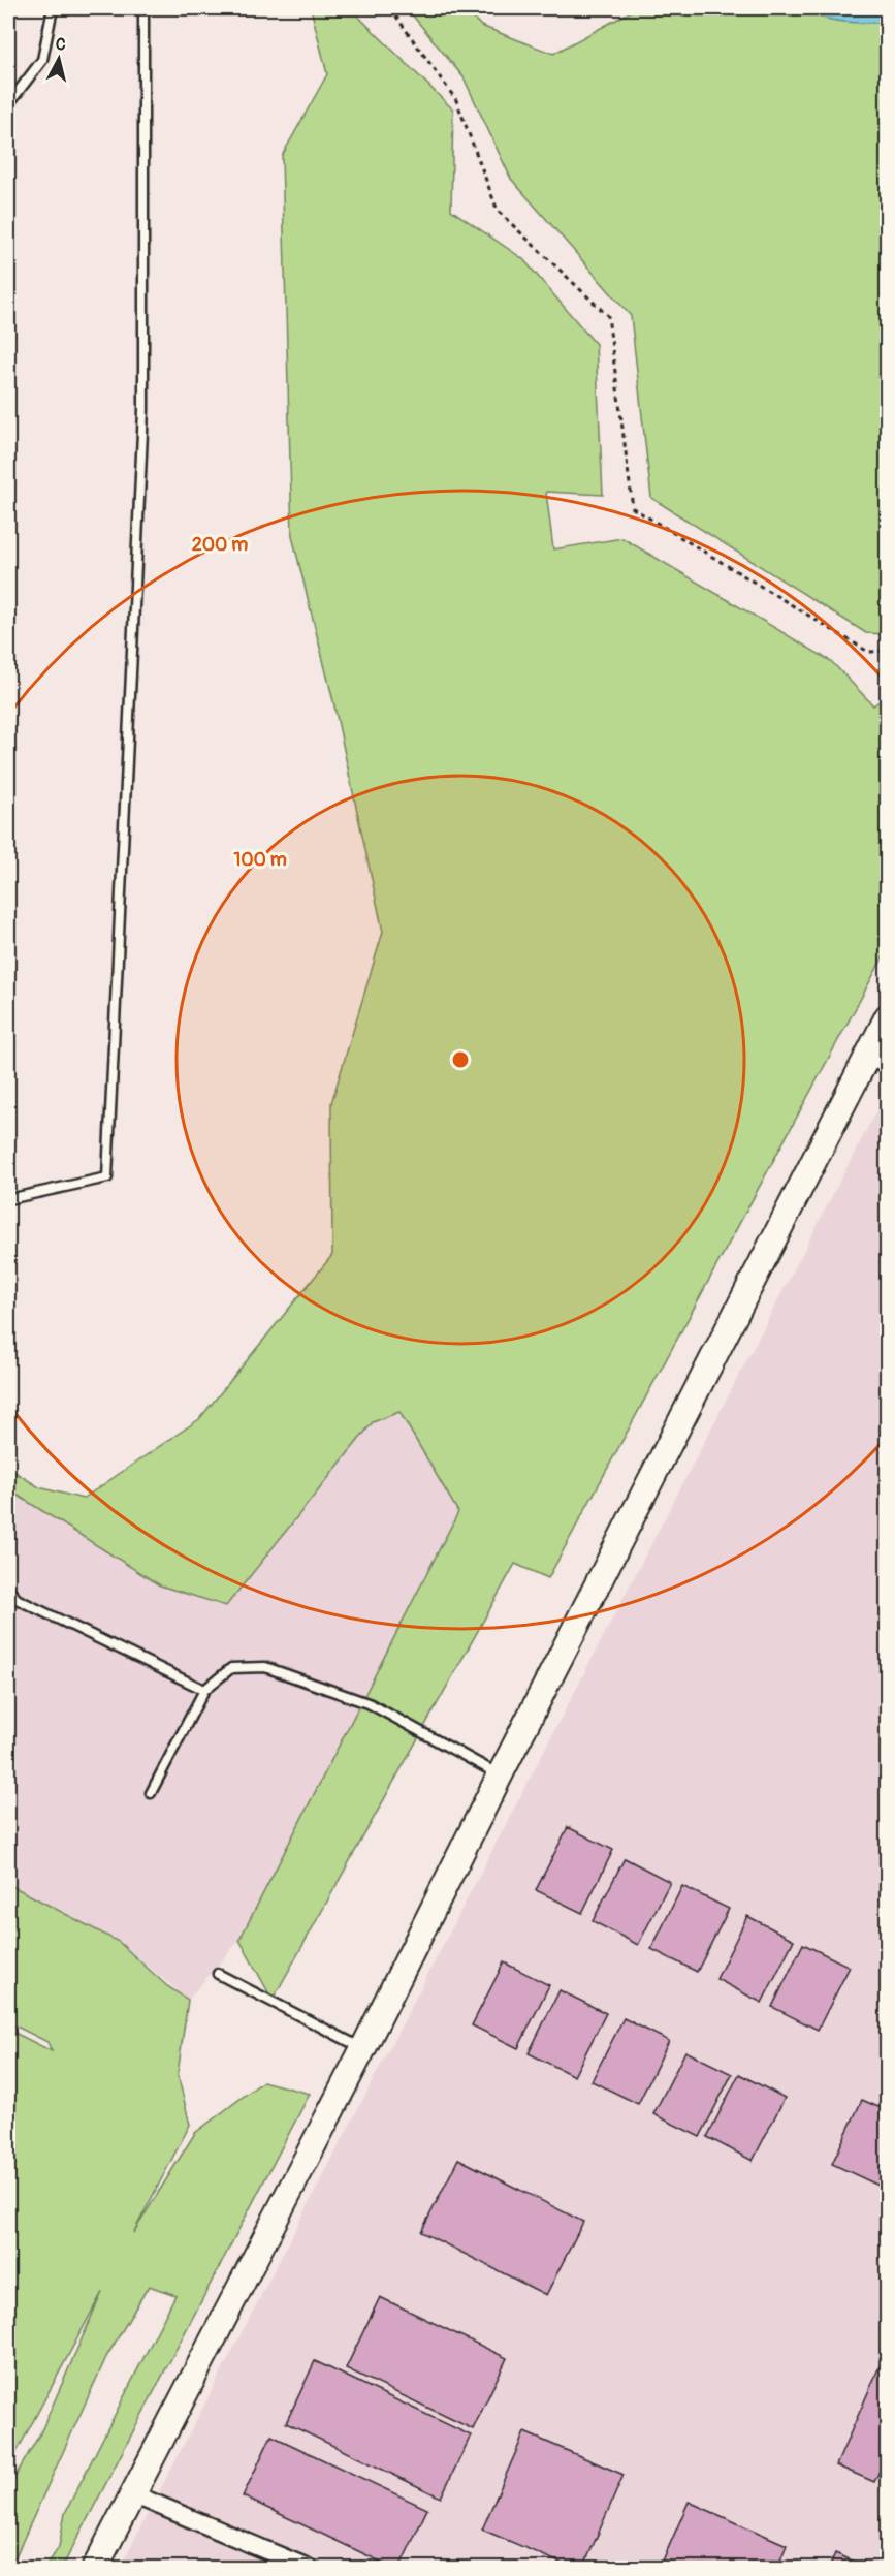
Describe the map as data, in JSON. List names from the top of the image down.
{
  "north": "top",
  "rings": ["200 m", "100 m"]
}
